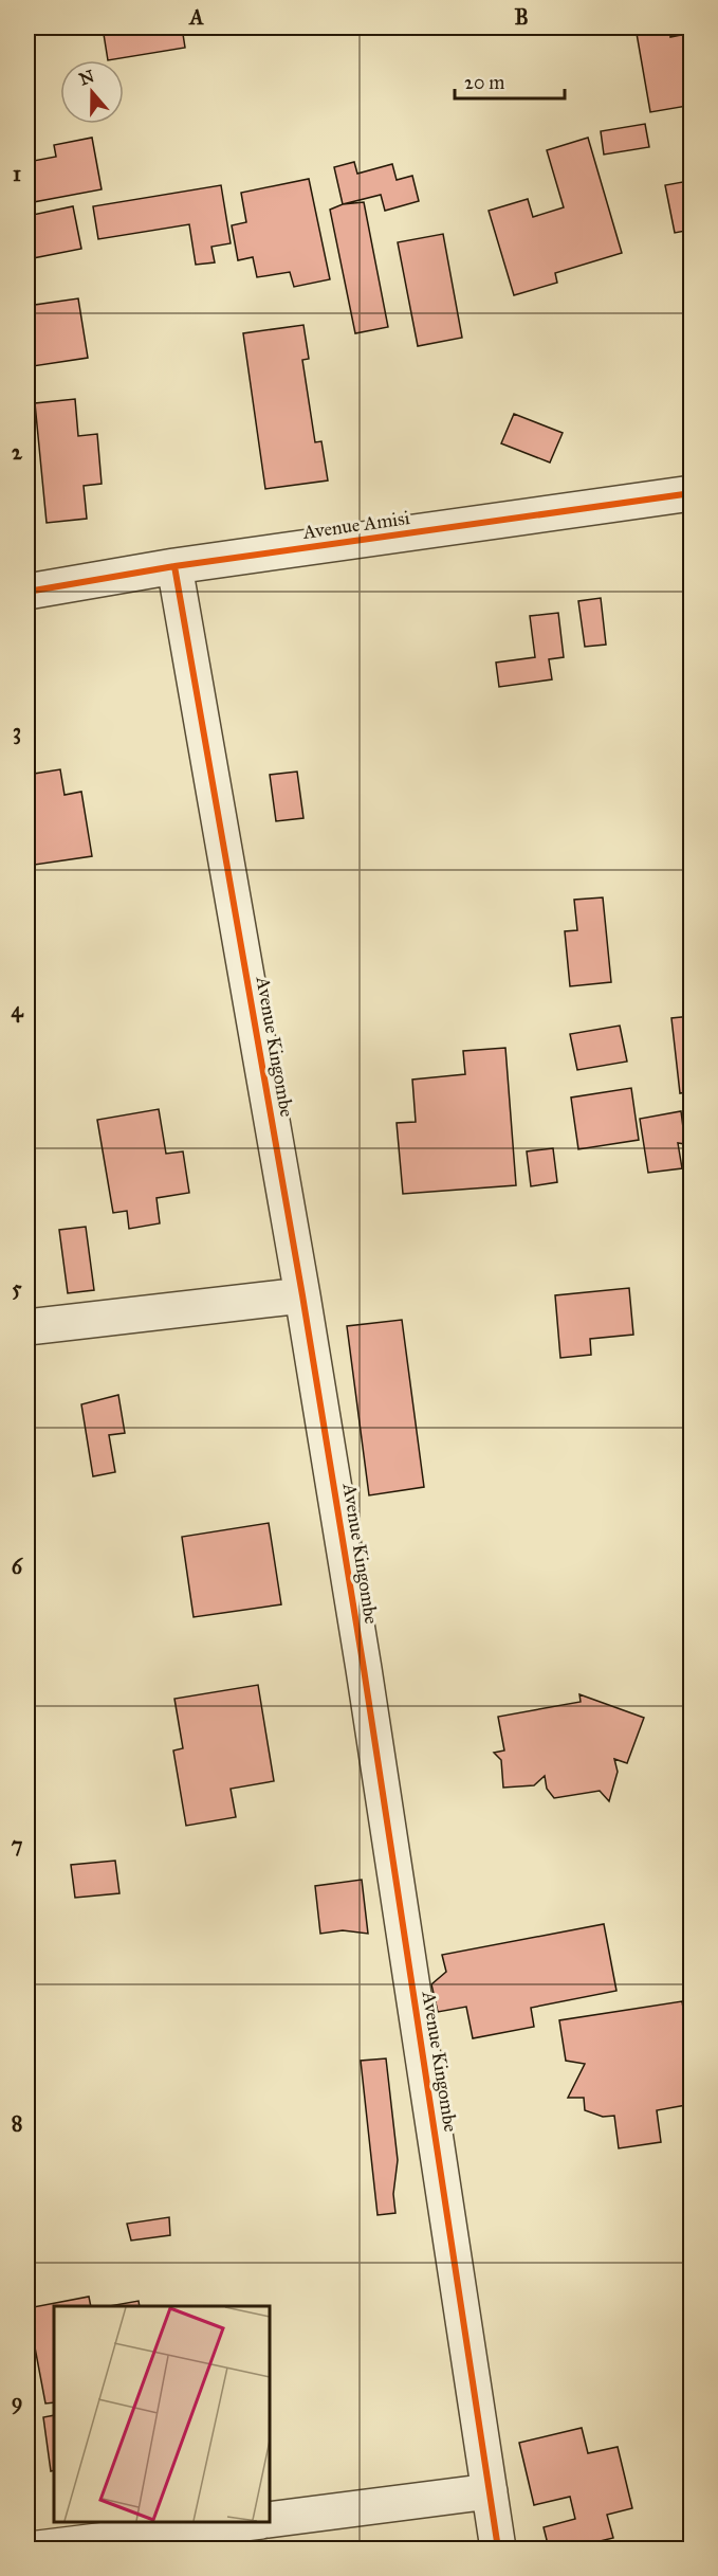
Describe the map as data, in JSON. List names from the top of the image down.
{
  "streets": {
    "street": ["Avenue Amisi", "Avenue Kingombe"]
  },
  "crossings": [
    ["Avenue Amisi", "Avenue Kingombe"]
  ],
  "scale_bar": "20 m",
  "north": "top",
  "grid": {
    "columns": ["A", "B"],
    "rows": [
      "1",
      "2",
      "3",
      "4",
      "5",
      "6",
      "7",
      "8",
      "9"
    ]
  }
}
